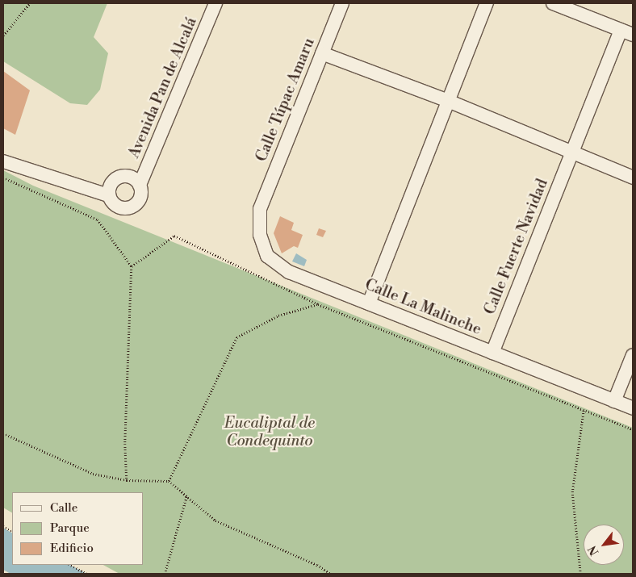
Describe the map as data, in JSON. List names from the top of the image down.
{
  "streets": {
    "street": [
      "Avenida Pan de Alcalá",
      "Calle Túpac Amaru",
      "Calle Fuerte Navidad",
      "Calle La Malinche"
    ]
  },
  "crossings": [
    ["Calle Túpac Amaru", "Calle La Malinche"],
    ["Calle Fuerte Navidad", "Calle La Malinche"]
  ],
  "parks": ["Eucaliptal de Condequinto"],
  "legend": ["Calle", "Parque", "Edificio"],
  "north": "bottom left"
}
